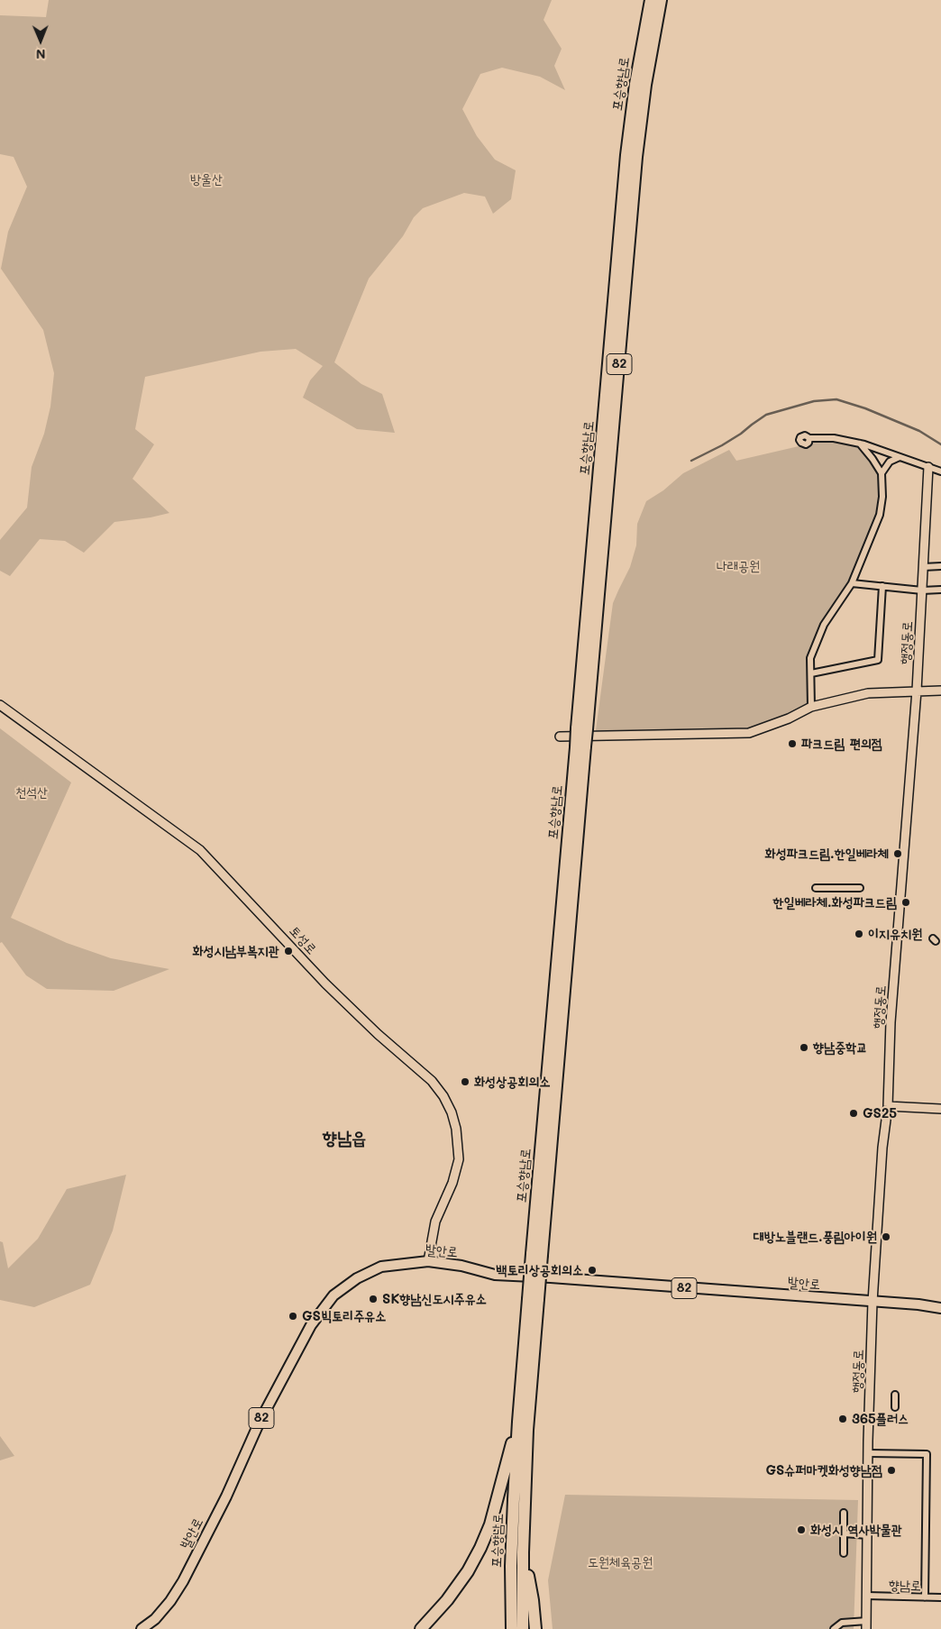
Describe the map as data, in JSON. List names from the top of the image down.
{
  "streets": {
    "highway": ["포승향남로", "82"],
    "main road": ["발안로"],
    "street": ["행정동로", "토성로", "향남로"]
  },
  "crossings": [
    ["행정동로", "발안로"],
    ["행정동로", "향남로"],
    ["토성로", "발안로"]
  ],
  "districts": ["향남읍"],
  "parks": [
    "방울산",
    "나래공원",
    "천석산",
    "도원체육공원"
  ],
  "places": [
    "파크드림 편의점",
    "화성파크드림.한일베라체",
    "한일베라체.화성파크드림",
    "이지유치원",
    "화성시남부복지관",
    "향남중학교",
    "화성상공회의소",
    "GS25",
    "대방노블랜드.풍림아이원",
    "백토리상공회의소",
    "SK향남신도시주유소",
    "GS빅토리주유소",
    "365플러스",
    "GS슈퍼마켓화성향남점",
    "화성시 역사박물관"
  ],
  "north": "bottom"
}
